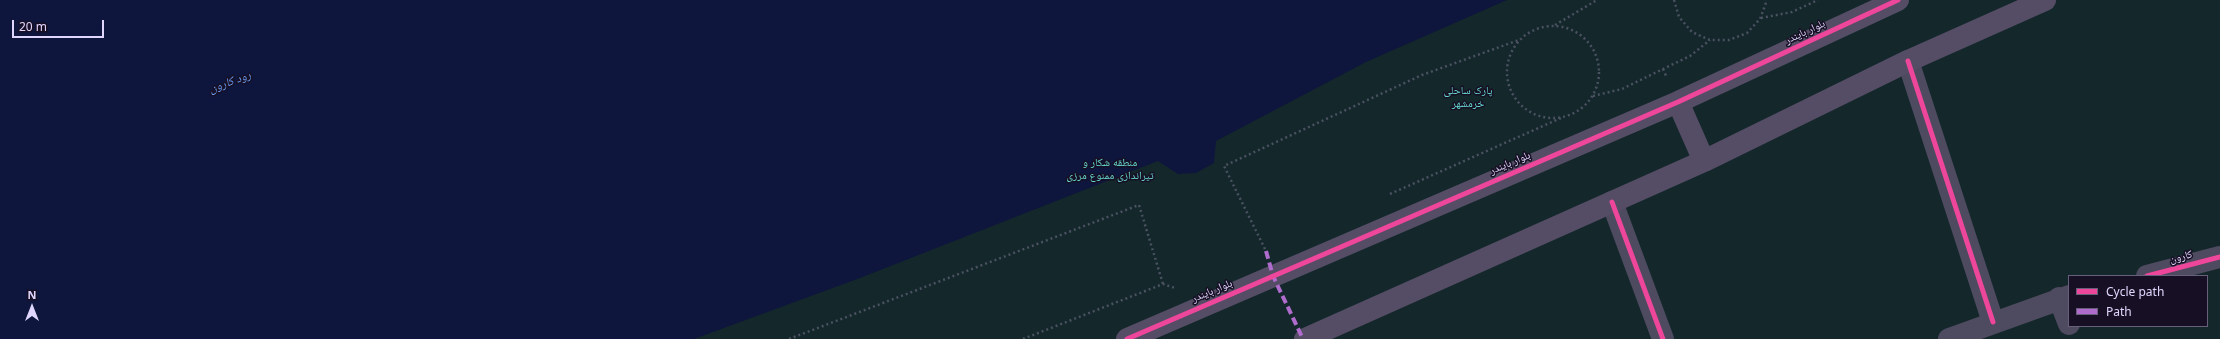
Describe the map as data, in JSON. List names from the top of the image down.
{
  "streets": {
    "street": ["بلوار بایندر", "کارون"]
  },
  "water": ["رود کارون"],
  "parks": ["پارک ساحلی خرمشهر", "منطقه شکار و تیراندازی ممنوع مرزی"],
  "legend": ["Cycle path", "Path"],
  "scale_bar": "20 m",
  "north": "top"
}
